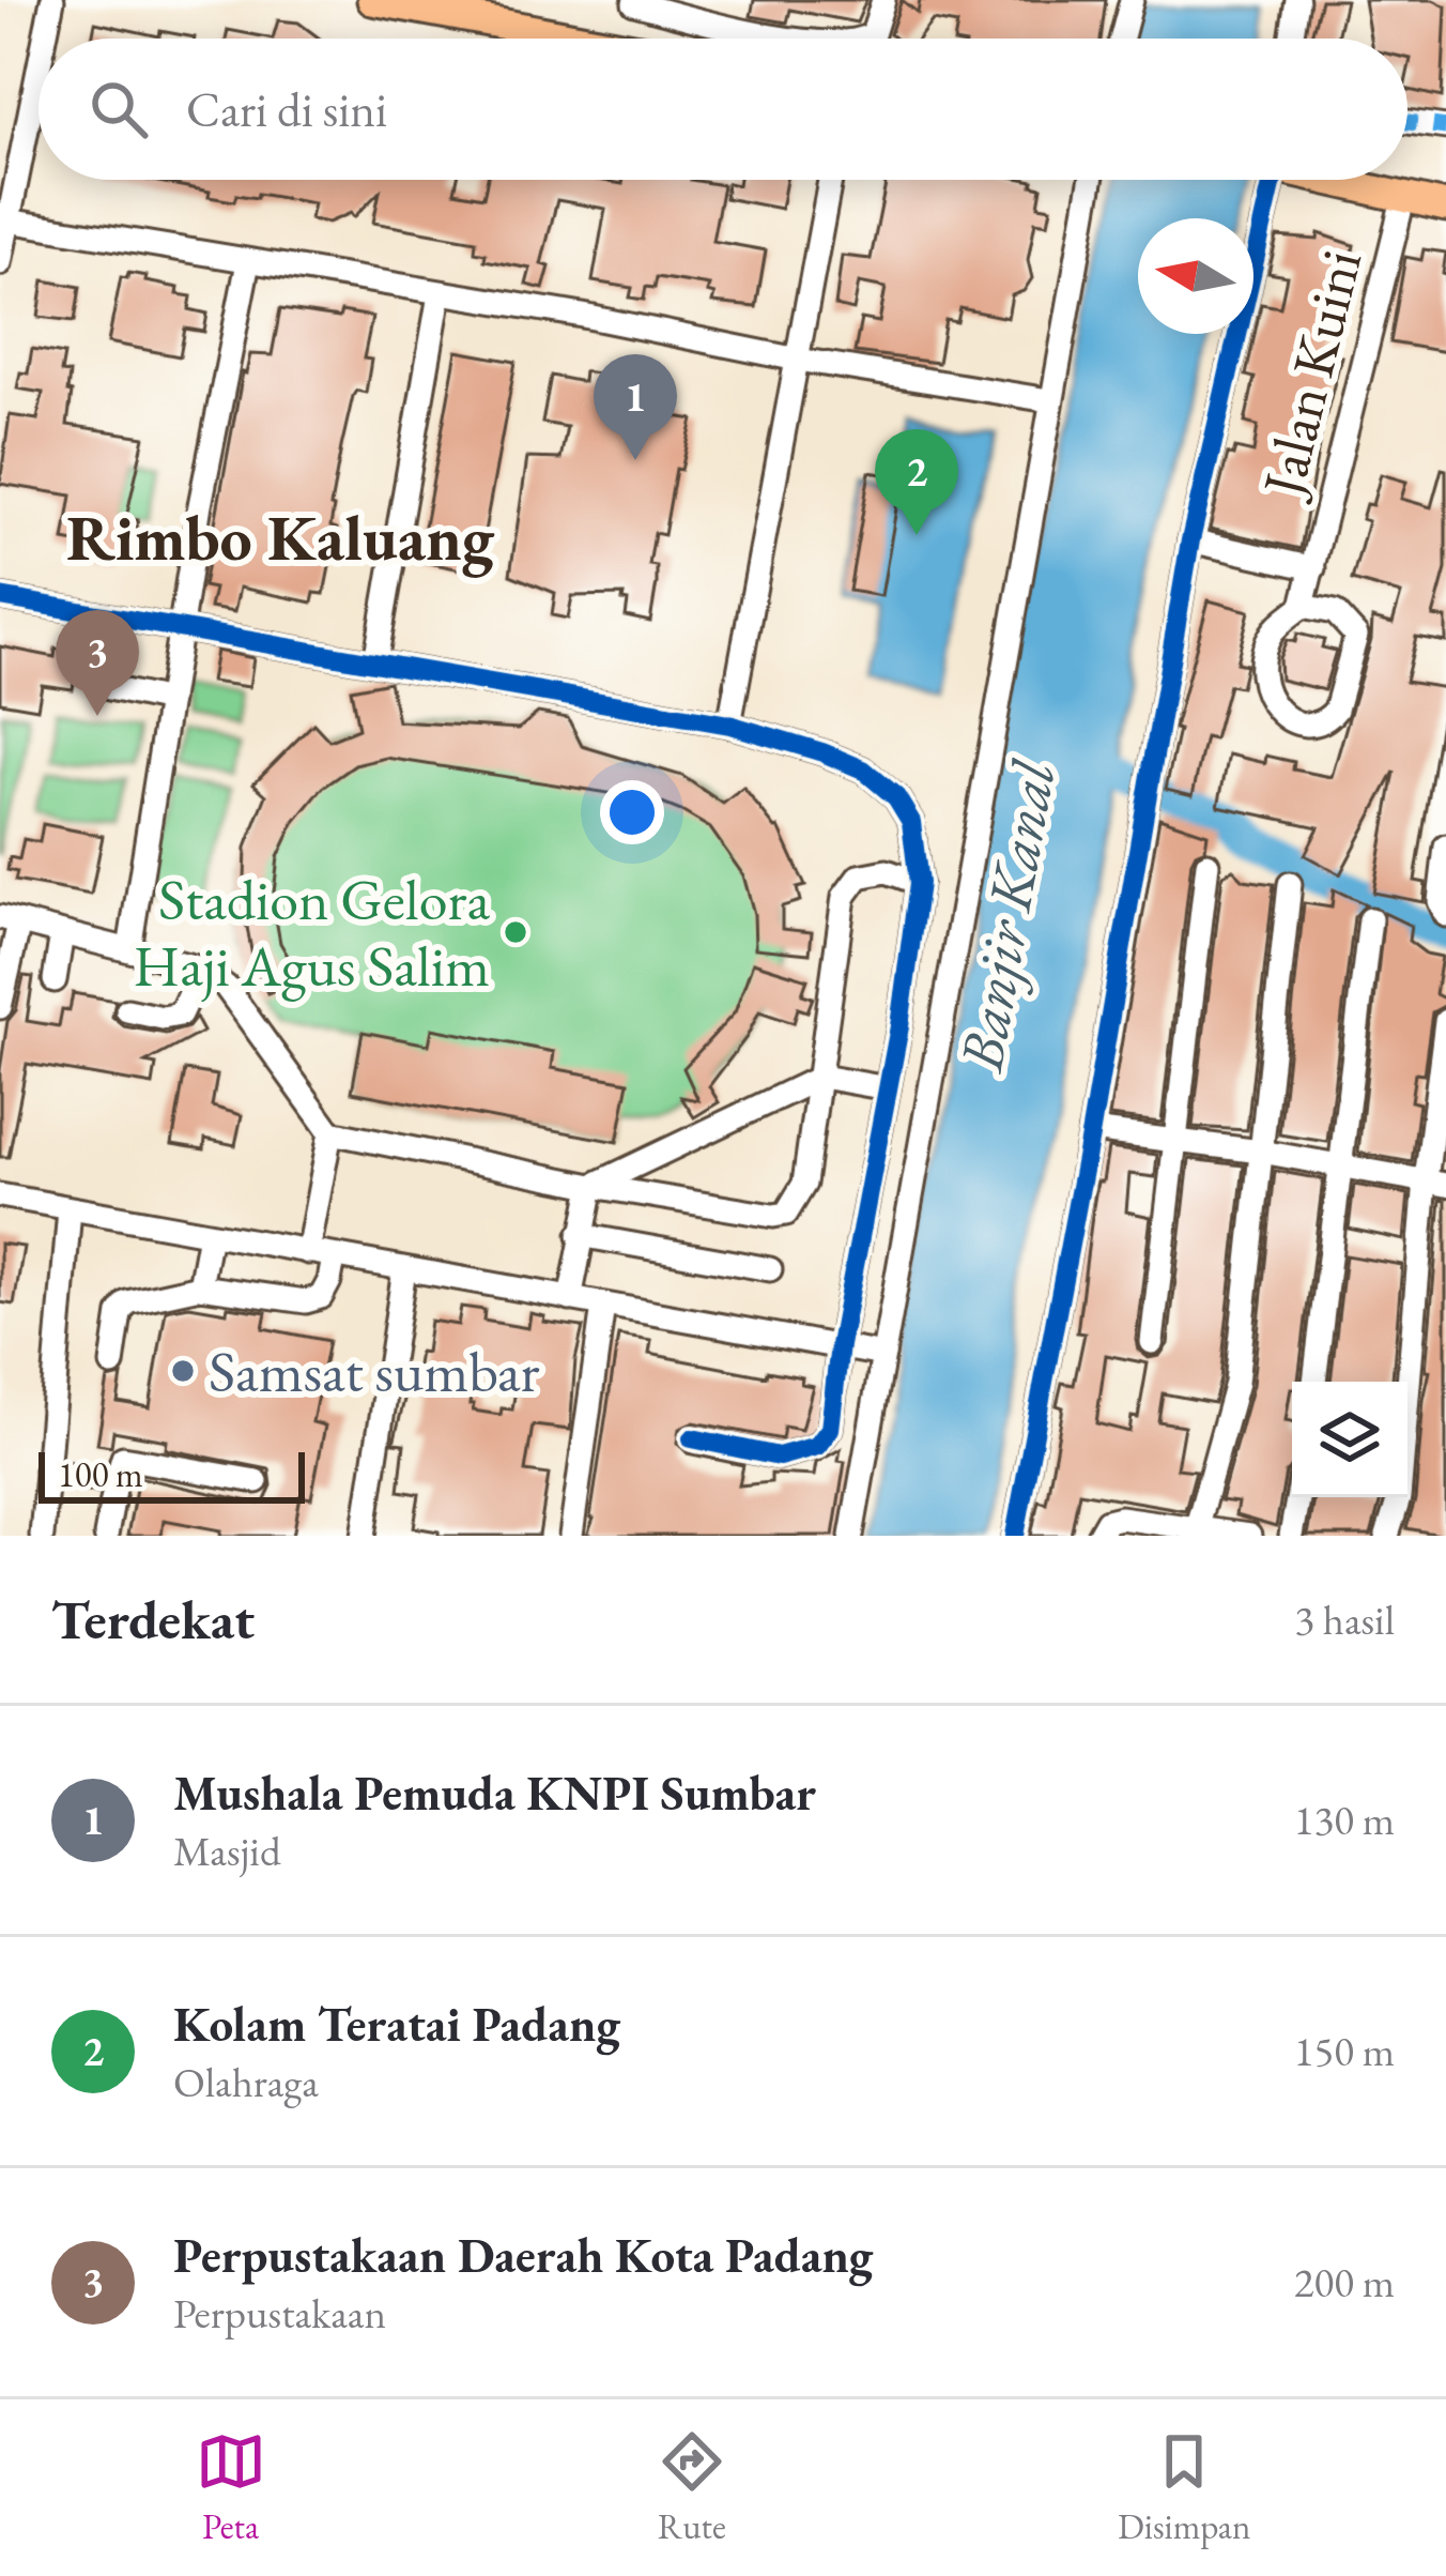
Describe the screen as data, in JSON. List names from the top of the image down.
{
  "streets": {
    "street": ["Jalan Kuini"]
  },
  "districts": ["Rimbo Kaluang"],
  "water": ["Banjir Kanal"],
  "places": ["Stadion Gelora Haji Agus Salim", "Samsat sumbar"],
  "scale_bar": "100 m",
  "north": "left",
  "page": {
    "search": "Cari di sini",
    "pins": ["1", "2", "3"],
    "scale": "100 m",
    "heading": ["Terdekat", "3 hasil"],
    "list": [
      {
        "mark": "1",
        "name": "Mushala Pemuda KNPI Sumbar",
        "note": "Masjid",
        "value": "130 m"
      },
      {
        "mark": "2",
        "name": "Kolam Teratai Padang",
        "note": "Olahraga",
        "value": "150 m"
      },
      {
        "mark": "3",
        "name": "Perpustakaan Daerah Kota Padang",
        "note": "Perpustakaan",
        "value": "200 m"
      }
    ],
    "nav": ["Peta", "Rute", "Disimpan"]
  }
}
